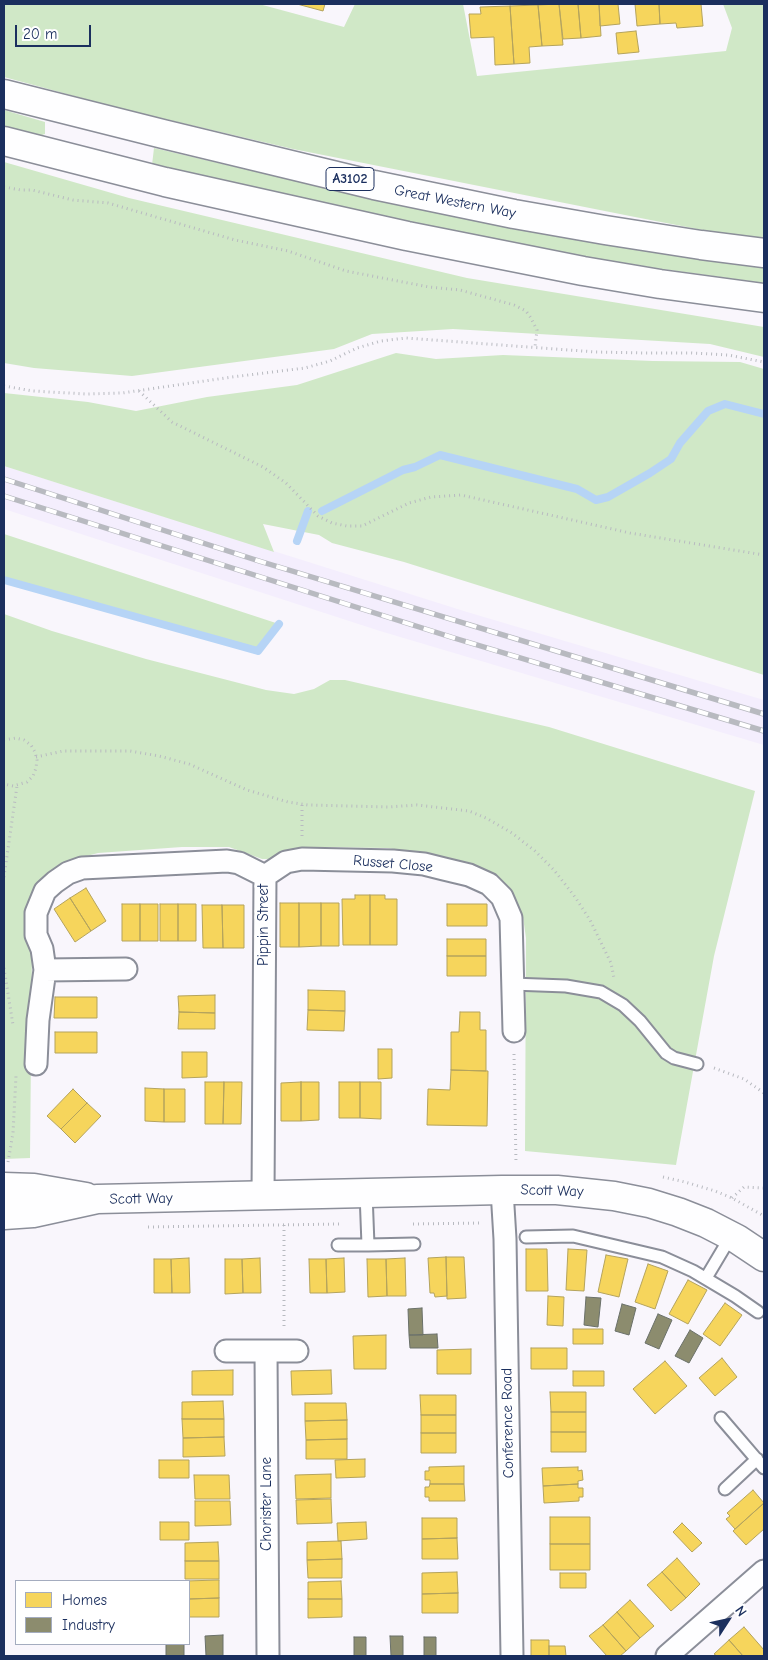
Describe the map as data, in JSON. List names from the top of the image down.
{
  "streets": {
    "main road": ["A3102", "Great Western Way", "Scott Way"],
    "street": [
      "Russet Close",
      "Pippin Street",
      "Conference Road",
      "Chorister Lane"
    ]
  },
  "crossings": [
    ["Russet Close", "Pippin Street"],
    ["Pippin Street", "Scott Way"],
    ["Scott Way", "Conference Road"]
  ],
  "legend": ["Homes", "Industry"],
  "scale_bar": "20 m",
  "north": "top right"
}
